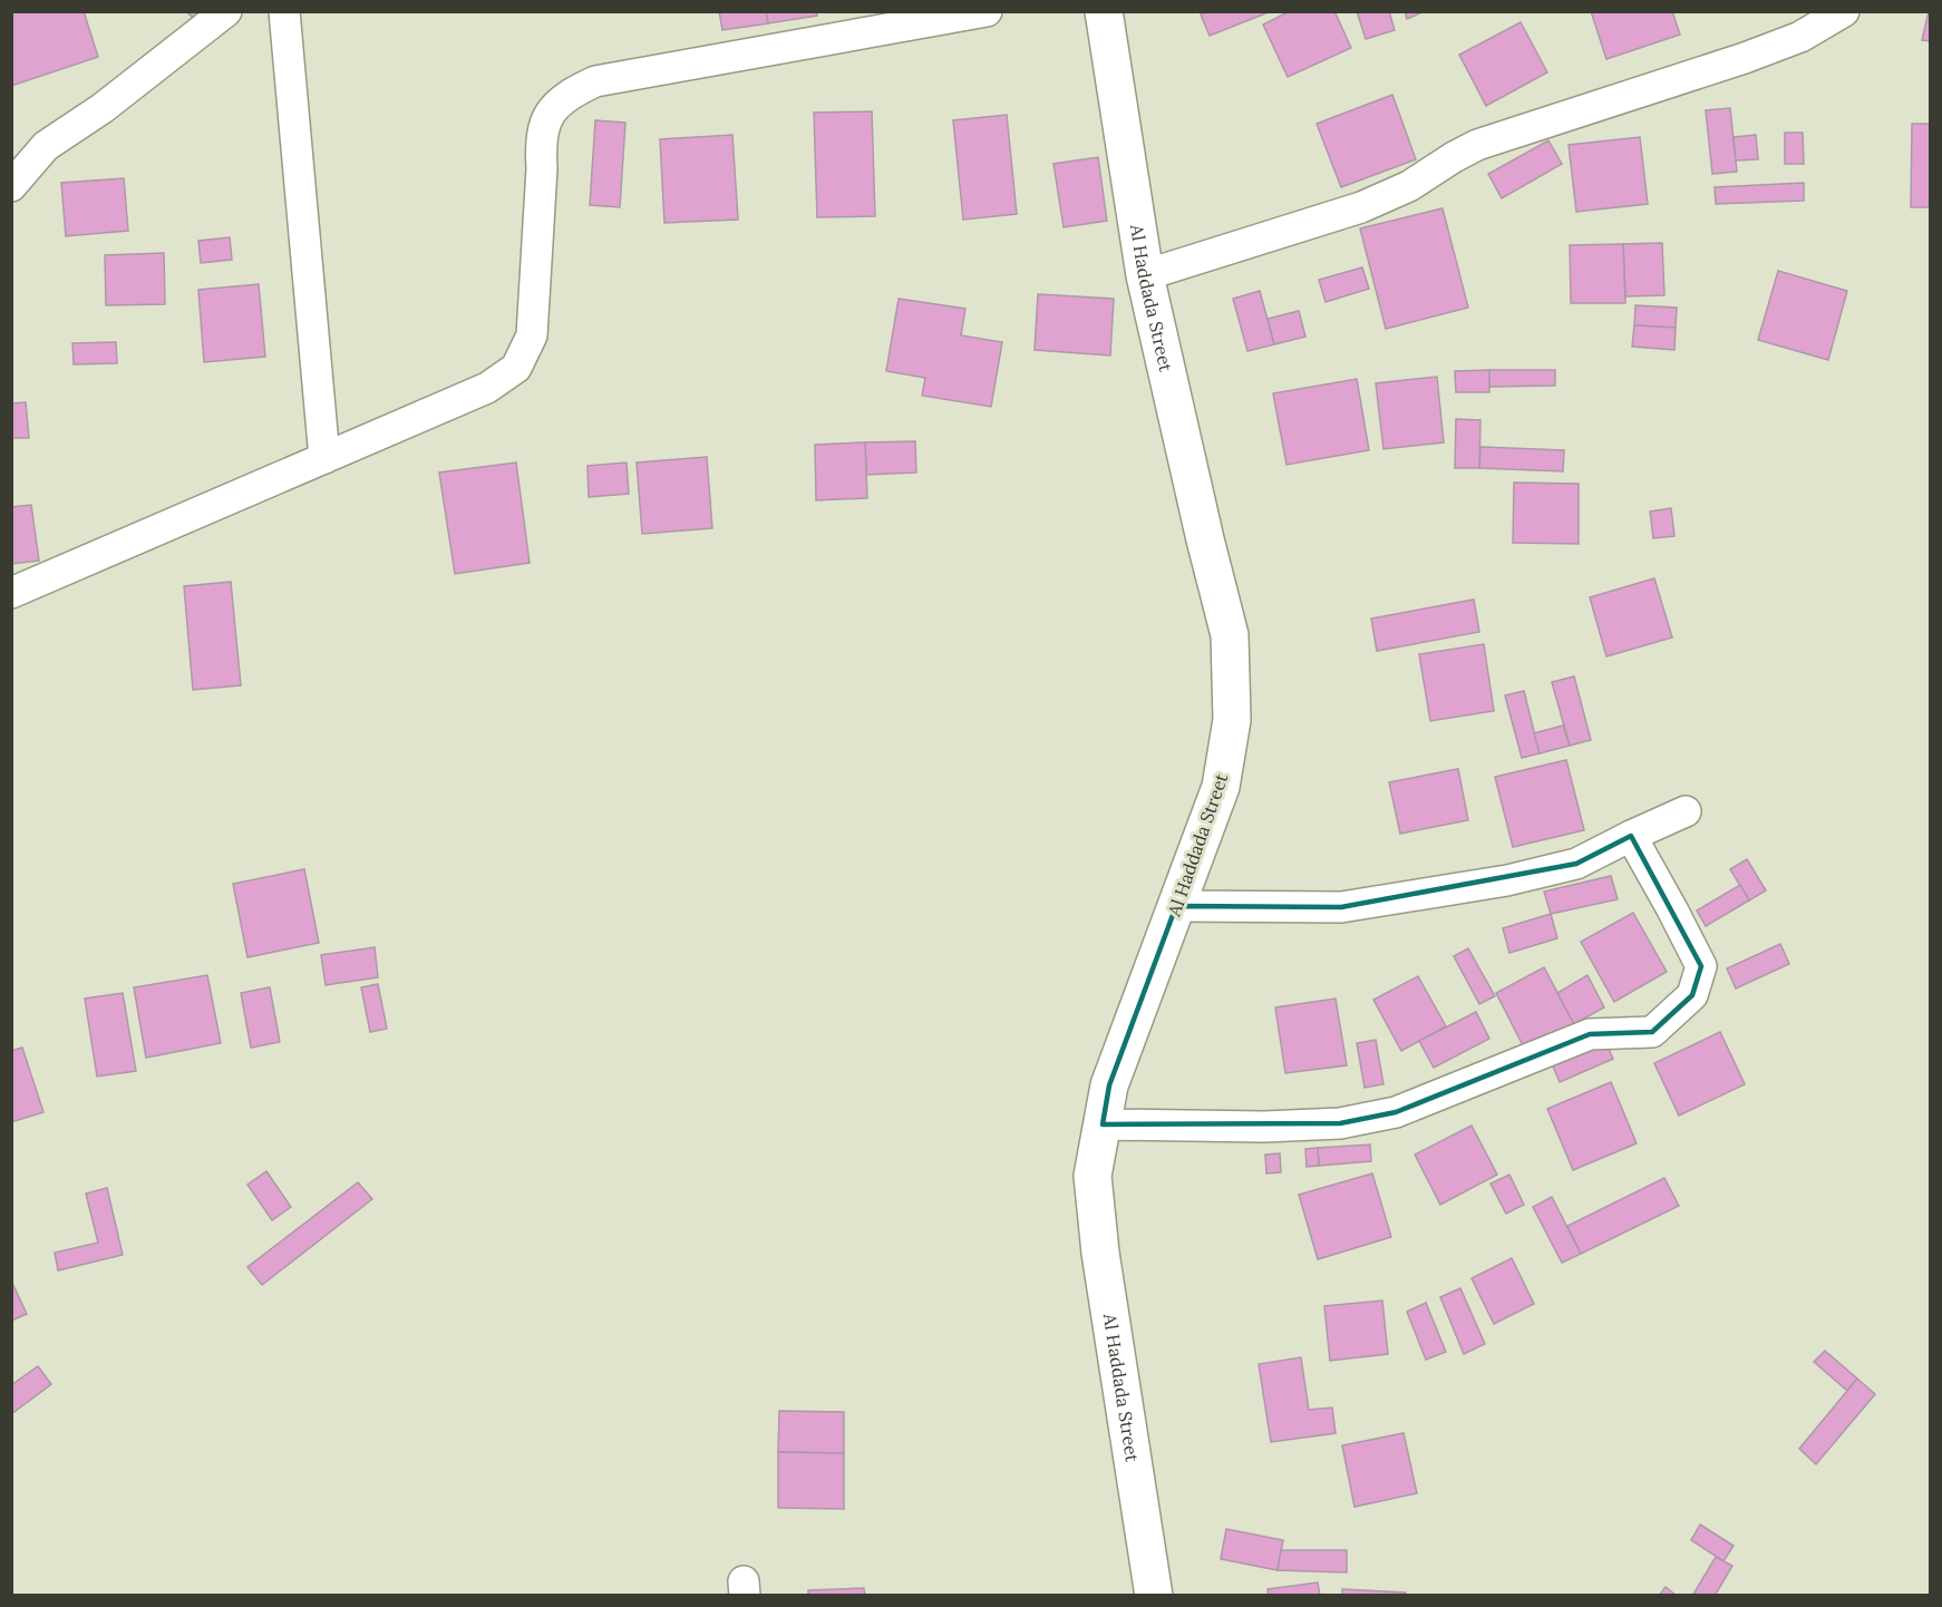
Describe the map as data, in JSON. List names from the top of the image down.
{
  "streets": {
    "street": ["Al Haddada Street"]
  }
}
